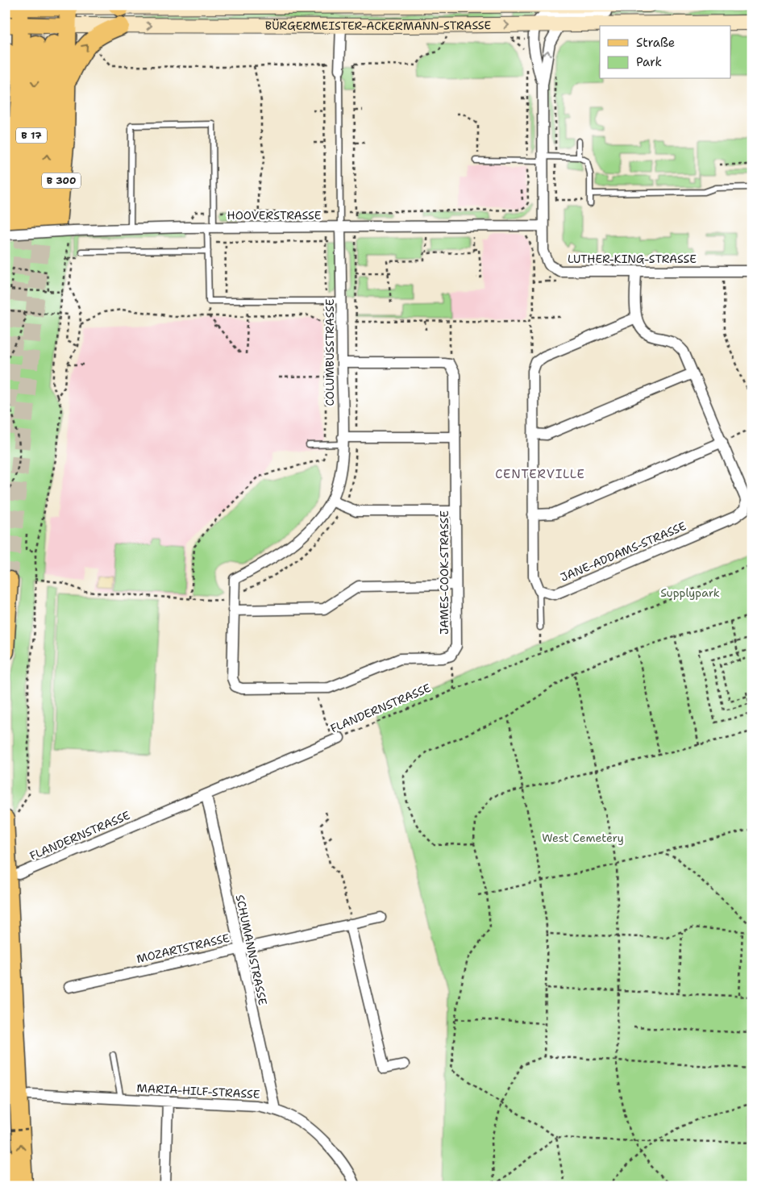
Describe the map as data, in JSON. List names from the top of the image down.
{
  "streets": {
    "highway": ["B 17", "B 300"],
    "main road": ["BÜRGERMEISTER-ACKERMANN-STRASSE"],
    "street": [
      "HOOVERSTRASSE",
      "LUTHER-KING-STRASSE",
      "COLUMBUSSTRASSE",
      "JANE-ADDAMS-STRASSE",
      "JAMES-COOK-STRASSE",
      "FLANDERNSTRASSE",
      "MOZARTSTRASSE",
      "SCHUMANNSTRASSE",
      "MARIA-HILF-STRASSE"
    ]
  },
  "crossings": [
    ["BÜRGERMEISTER-ACKERMANN-STRASSE", "B 300"],
    ["BÜRGERMEISTER-ACKERMANN-STRASSE", "LUTHER-KING-STRASSE"],
    ["BÜRGERMEISTER-ACKERMANN-STRASSE", "COLUMBUSSTRASSE"],
    ["B 17", "B 300"],
    ["B 17", "HOOVERSTRASSE"],
    ["B 300", "HOOVERSTRASSE"],
    ["HOOVERSTRASSE", "LUTHER-KING-STRASSE"],
    ["HOOVERSTRASSE", "COLUMBUSSTRASSE"],
    ["FLANDERNSTRASSE", "SCHUMANNSTRASSE"],
    ["MOZARTSTRASSE", "SCHUMANNSTRASSE"],
    ["SCHUMANNSTRASSE", "MARIA-HILF-STRASSE"]
  ],
  "districts": ["CENTERVILLE"],
  "parks": ["Supplypark", "West Cemetery"],
  "legend": ["Straße", "Park"]
}
